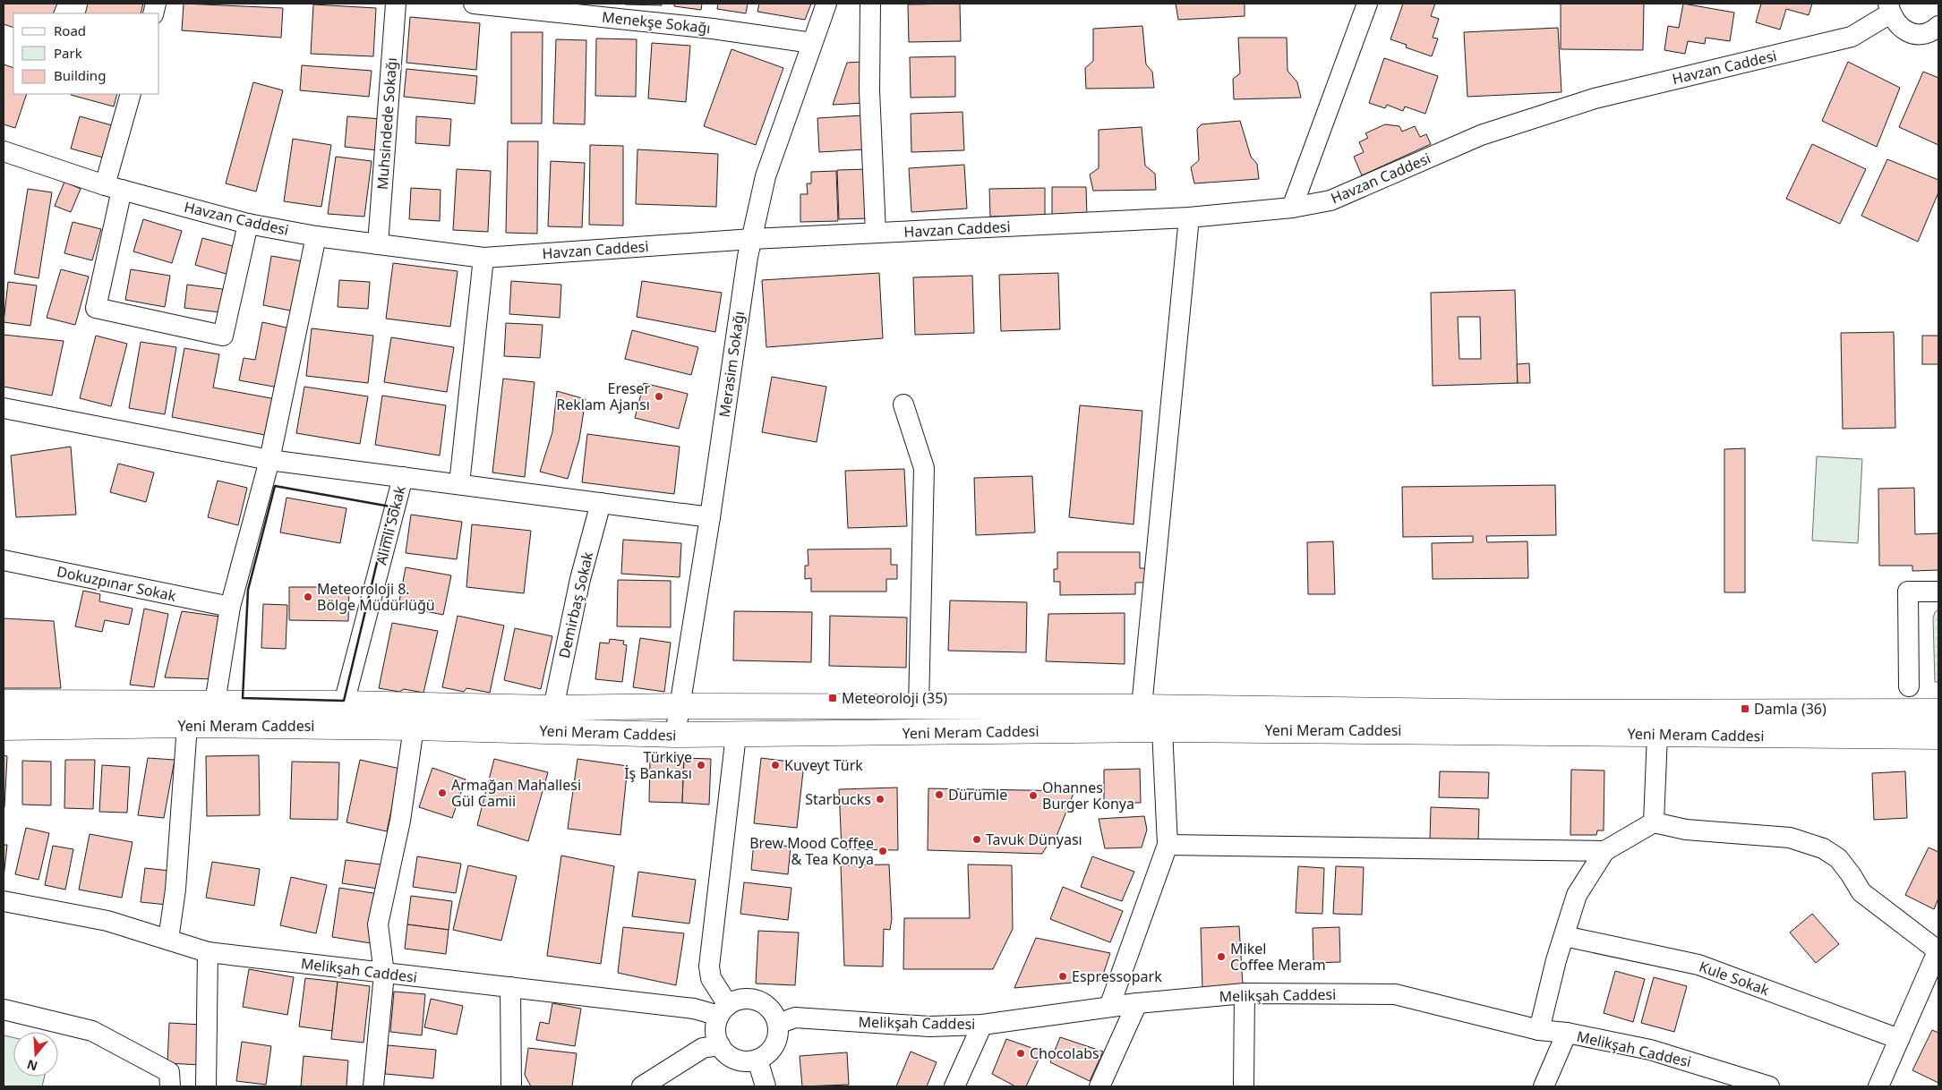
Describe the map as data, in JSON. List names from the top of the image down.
{
  "streets": {
    "main road": ["Yeni Meram Caddesi"],
    "street": [
      "Menekşe Sokağı",
      "Havzan Caddesi",
      "Muhsindede Sokağı",
      "Merasim Sokağı",
      "Alimli Sokak",
      "Dokuzpınar Sokak",
      "Demirbaş Sokak",
      "Melikşah Caddesi",
      "Kule Sokak"
    ]
  },
  "crossings": [
    ["Menekşe Sokağı", "Merasim Sokağı"],
    ["Havzan Caddesi", "Muhsindede Sokağı"],
    ["Havzan Caddesi", "Merasim Sokağı"],
    ["Merasim Sokağı", "Yeni Meram Caddesi"],
    ["Alimli Sokak", "Yeni Meram Caddesi"],
    ["Demirbaş Sokak", "Yeni Meram Caddesi"]
  ],
  "places": {
    "other": [
      "Ereser Reklam Ajansı",
      "Meteoroloji 8. Bölge Müdürlüğü",
      "Türkiye İş Bankası",
      "Kuveyt Türk",
      "Armağan Mahallesi Gül Camii",
      "Dürümle",
      "Ohannes Burger Konya",
      "Starbucks",
      "Tavuk Dünyası",
      "Brew Mood Coffee & Tea Konya",
      "Mikel Coffee Meram",
      "Espressopark",
      "Chocolabs"
    ],
    "transit": ["Meteoroloji (35)", "Damla (36)"]
  },
  "legend": ["Road", "Park", "Building"],
  "north": "bottom"
}
